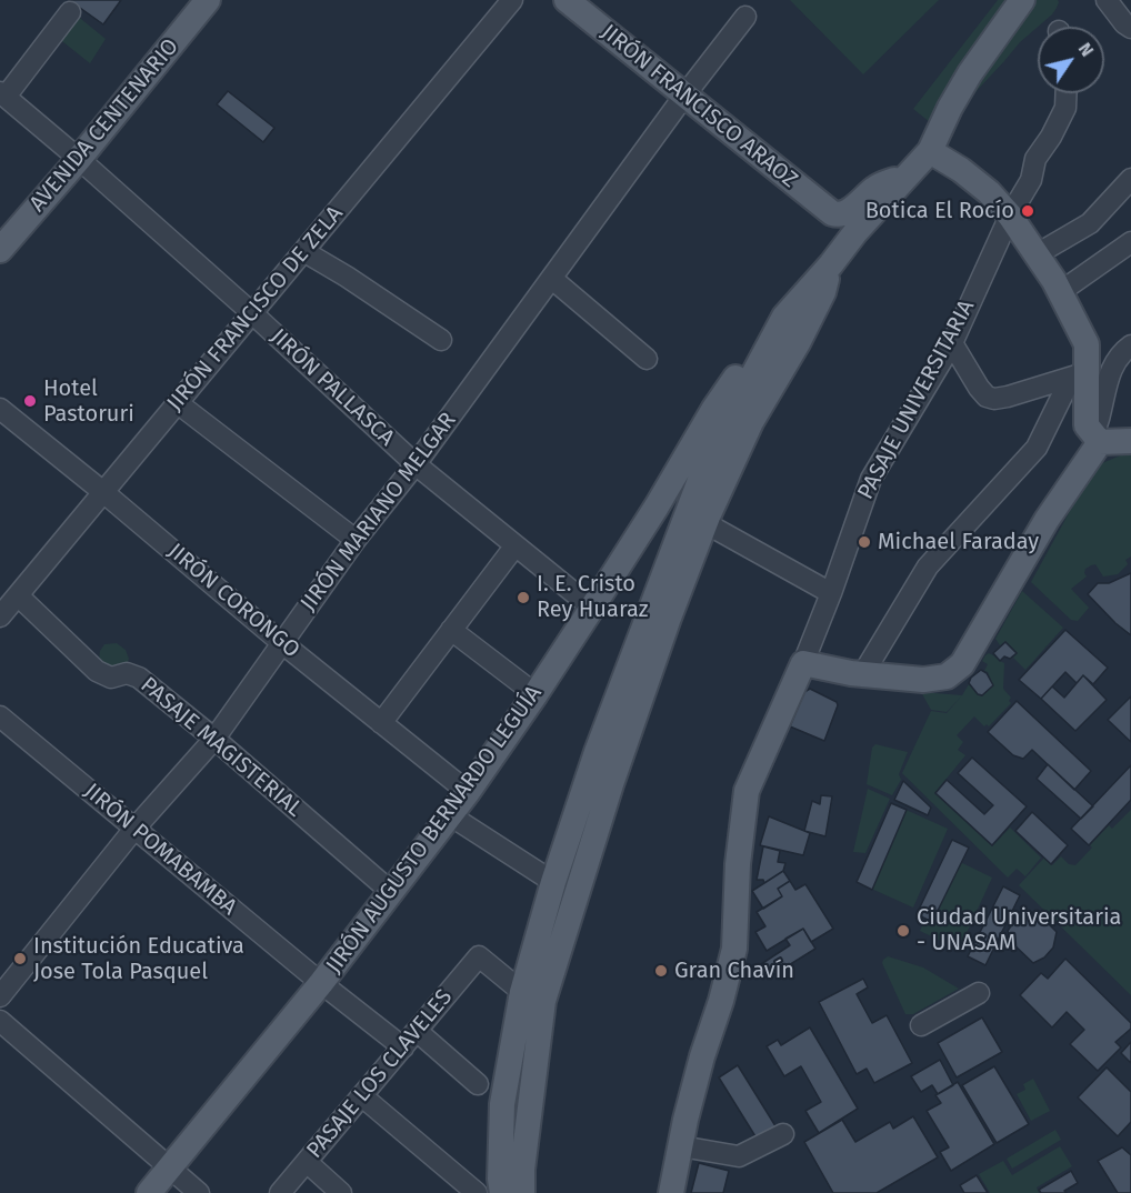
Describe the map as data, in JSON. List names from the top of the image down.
{
  "streets": {
    "main road": ["JIRÓN FRANCISCO ARAOZ", "AVENIDA CENTENARIO", "JIRÓN AUGUSTO BERNARDO LEGUÍA"],
    "street": [
      "JIRÓN FRANCISCO DE ZELA",
      "JIRÓN PALLASCA",
      "PASAJE UNIVERSITARIA",
      "JIRÓN MARIANO MELGAR",
      "JIRÓN CORONGO",
      "PASAJE MAGISTERIAL",
      "JIRÓN POMABAMBA",
      "PASAJE LOS CLAVELES"
    ]
  },
  "crossings": [
    ["JIRÓN FRANCISCO ARAOZ", "JIRÓN MARIANO MELGAR"],
    ["AVENIDA CENTENARIO", "JIRÓN PALLASCA"],
    ["JIRÓN FRANCISCO DE ZELA", "JIRÓN PALLASCA"],
    ["JIRÓN FRANCISCO DE ZELA", "JIRÓN CORONGO"],
    ["JIRÓN FRANCISCO DE ZELA", "PASAJE MAGISTERIAL"],
    ["JIRÓN PALLASCA", "JIRÓN MARIANO MELGAR"],
    ["JIRÓN PALLASCA", "JIRÓN AUGUSTO BERNARDO LEGUÍA"],
    ["JIRÓN MARIANO MELGAR", "JIRÓN CORONGO"],
    ["JIRÓN MARIANO MELGAR", "PASAJE MAGISTERIAL"],
    ["JIRÓN MARIANO MELGAR", "JIRÓN POMABAMBA"],
    ["JIRÓN CORONGO", "JIRÓN AUGUSTO BERNARDO LEGUÍA"],
    ["PASAJE MAGISTERIAL", "JIRÓN AUGUSTO BERNARDO LEGUÍA"],
    ["JIRÓN AUGUSTO BERNARDO LEGUÍA", "JIRÓN POMABAMBA"],
    ["JIRÓN POMABAMBA", "PASAJE LOS CLAVELES"]
  ],
  "places": [
    "Botica El Rocío",
    "Hotel Pastoruri",
    "Michael Faraday",
    "I. E. Cristo Rey Huaraz",
    "Ciudad Universitaria - UNASAM",
    "Institución Educativa Jose Tola Pasquel",
    "Gran Chavín"
  ],
  "north": "top right"
}
